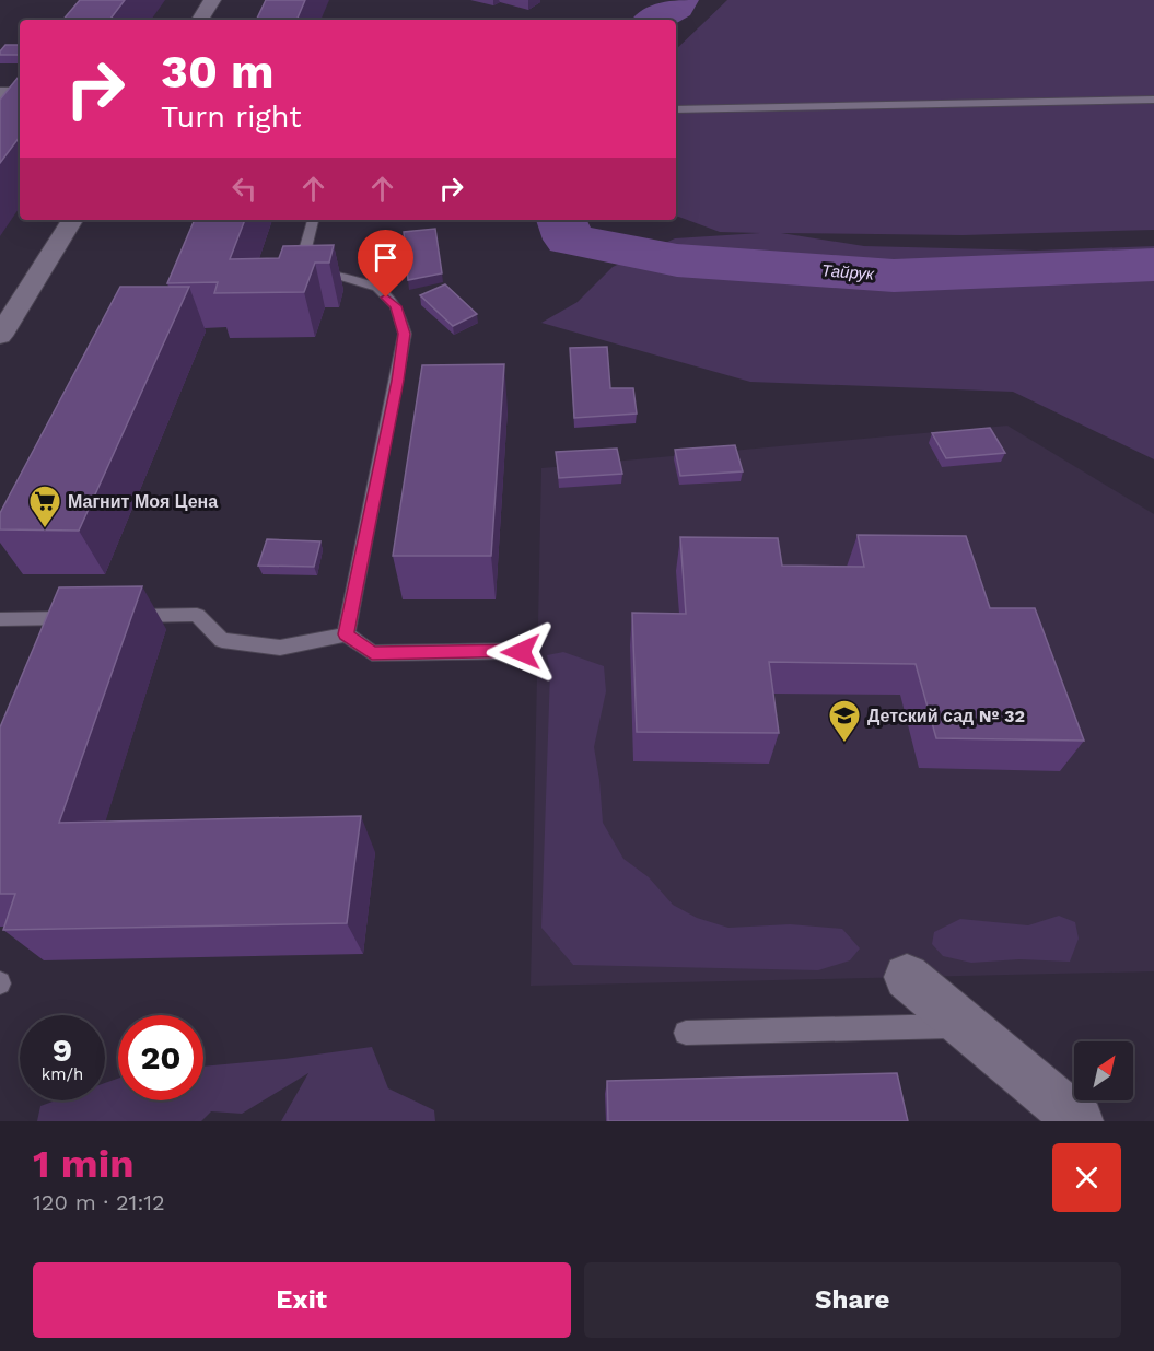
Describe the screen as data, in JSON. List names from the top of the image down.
{
  "water": ["Тайрук"],
  "places": {
    "supermarket": ["Магнит Моя Цена"],
    "school or university": ["Детский сад № 32"]
  },
  "north": "top right",
  "page": {
    "turn": ["30 m", "Turn right"],
    "speed": "9 km/h",
    "limit": "20",
    "heading": ["1 min", "120 m · 21:12"],
    "buttons": ["Exit", "Share"]
  }
}
